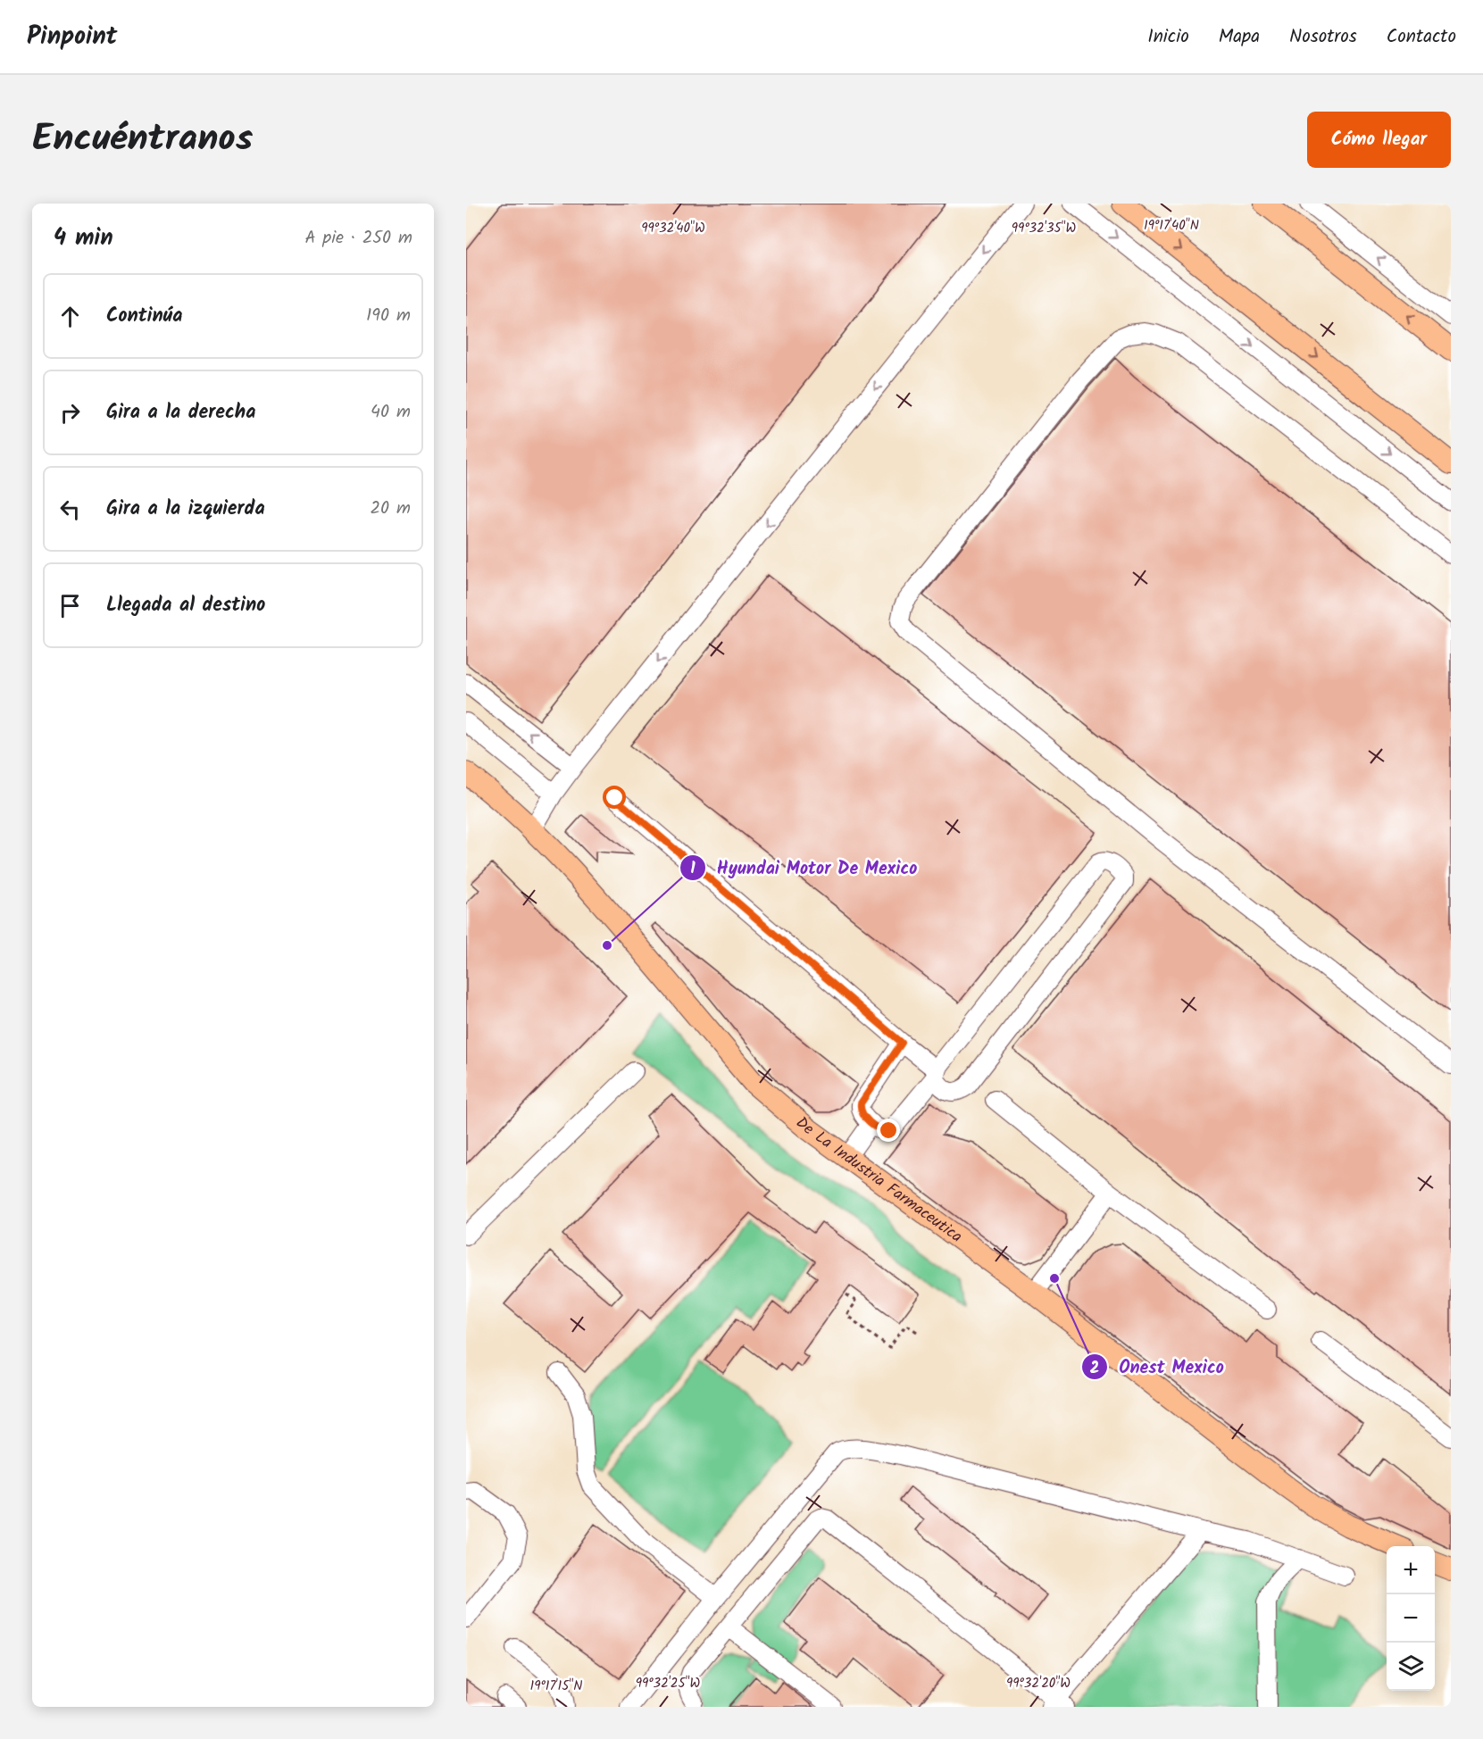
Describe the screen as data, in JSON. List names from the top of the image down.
{
  "streets": {
    "main road": ["De La Industria Farmaceutica"]
  },
  "places": ["Hyundai Motor De Mexico", "Onest Mexico"],
  "page": {
    "header": "Pinpoint",
    "nav": [
      "Inicio",
      "Mapa",
      "Nosotros",
      "Contacto"
    ],
    "title": "Encuéntranos",
    "buttons": "Cómo llegar",
    "heading": ["4 min", "A pie · 250 m"],
    "list": [
      ["Continúa", "190 m"],
      ["Gira a la derecha", "40 m"],
      ["Gira a la izquierda", "20 m"],
      "Llegada al destino"
    ],
    "map_buttons": ["+", "−"]
  },
  "coordinates": [
    "19°17'40\"N",
    "99°32'40\"W",
    "99°32'35\"W",
    "99°32'25\"W",
    "99°32'20\"W",
    "19°17'15\"N"
  ]
}
